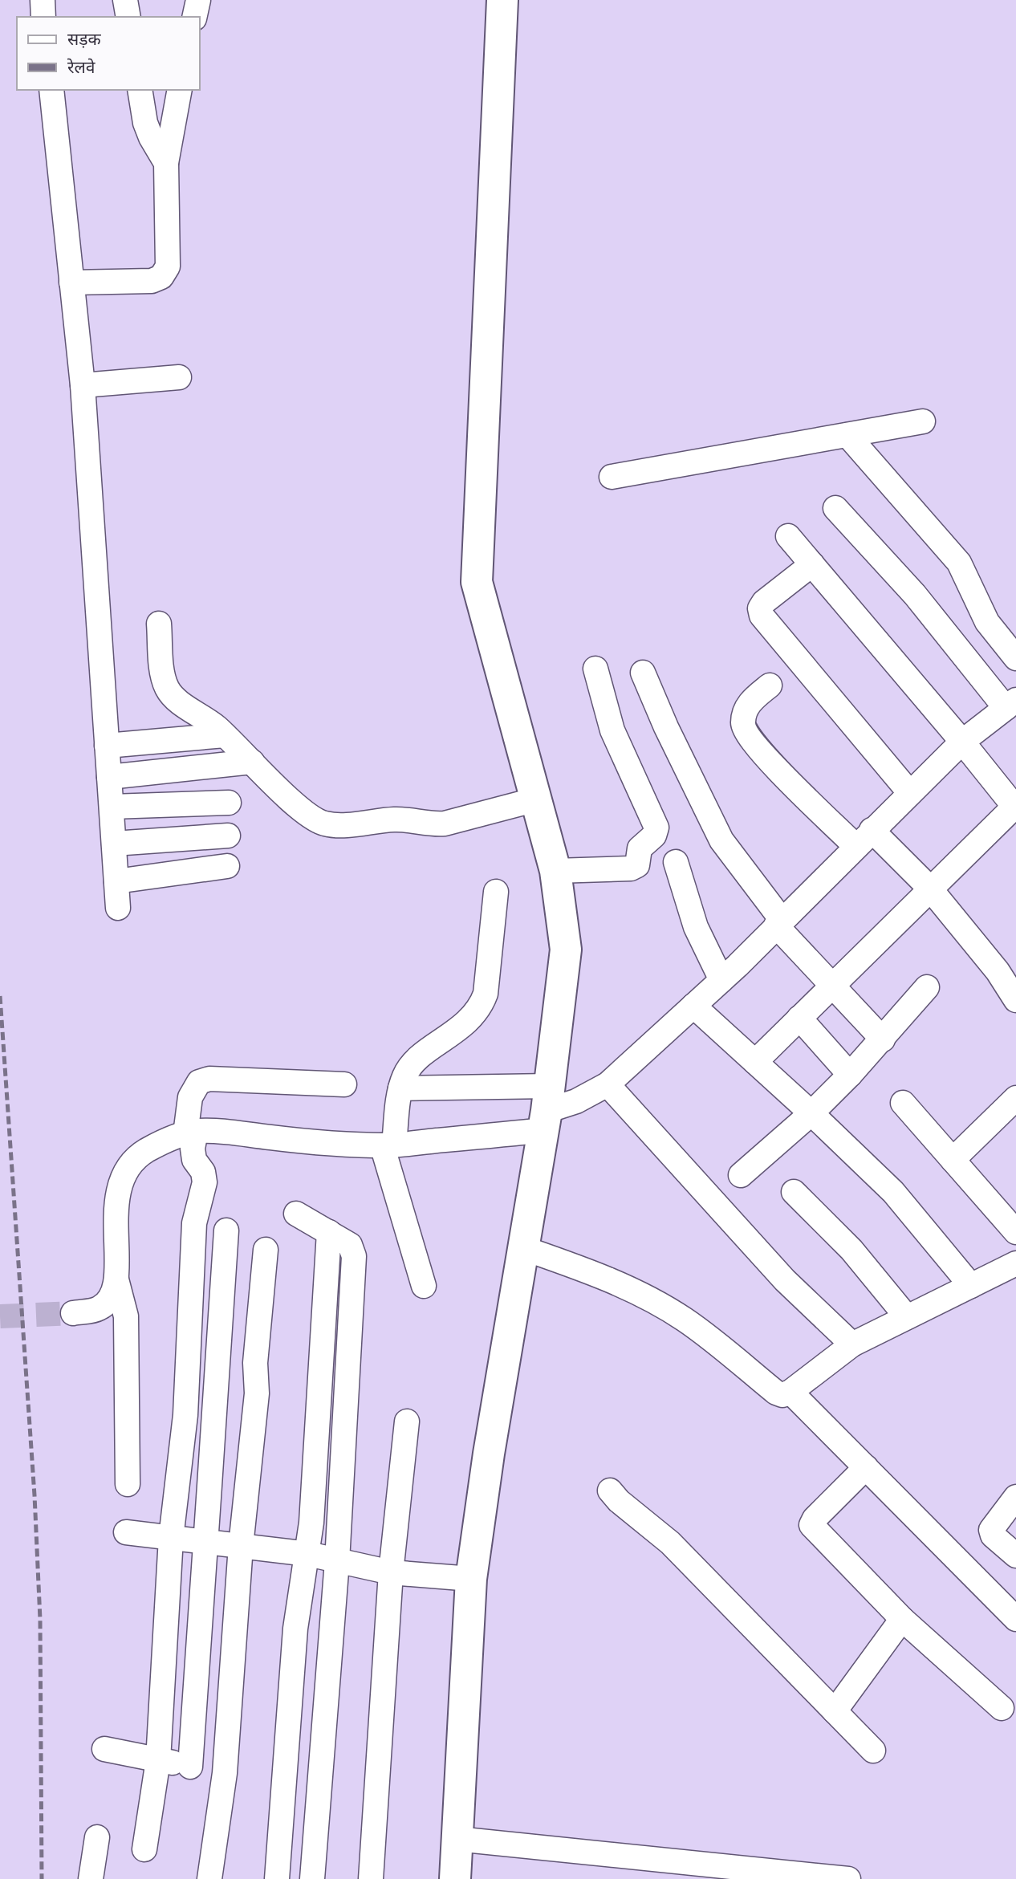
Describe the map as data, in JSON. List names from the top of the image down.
{
  "legend": ["सड़क", "रेलवे"]
}
